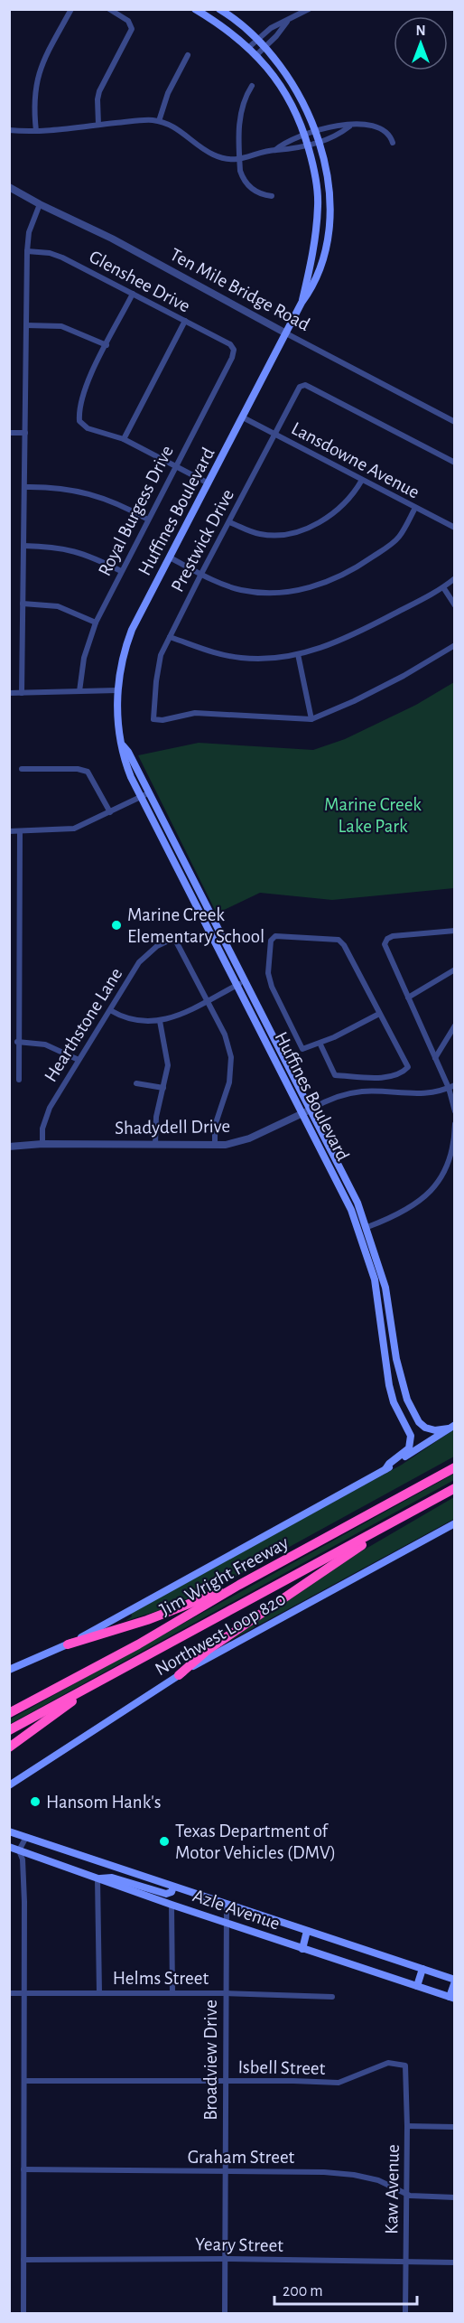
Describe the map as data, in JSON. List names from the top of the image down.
{
  "streets": {
    "highway": ["Jim Wright Freeway"],
    "main road": ["Huffines Boulevard", "Northwest Loop 820", "Azle Avenue"],
    "street": [
      "Glenshee Drive",
      "Ten Mile Bridge Road",
      "Lansdowne Avenue",
      "Royal Burgess Drive",
      "Prestwick Drive",
      "Hearthstone Lane",
      "Shadydell Drive",
      "Helms Street",
      "Broadview Drive",
      "Isbell Street",
      "Graham Street",
      "Kaw Avenue",
      "Yeary Street"
    ]
  },
  "crossings": [
    ["Glenshee Drive", "Royal Burgess Drive"],
    ["Ten Mile Bridge Road", "Huffines Boulevard"],
    ["Lansdowne Avenue", "Huffines Boulevard"],
    ["Lansdowne Avenue", "Prestwick Drive"],
    ["Huffines Boulevard", "Shadydell Drive"],
    ["Hearthstone Lane", "Shadydell Drive"],
    ["Azle Avenue", "Broadview Drive"],
    ["Helms Street", "Broadview Drive"],
    ["Broadview Drive", "Isbell Street"],
    ["Broadview Drive", "Graham Street"],
    ["Broadview Drive", "Yeary Street"],
    ["Isbell Street", "Kaw Avenue"],
    ["Graham Street", "Kaw Avenue"],
    ["Kaw Avenue", "Yeary Street"]
  ],
  "parks": ["Marine Creek Lake Park"],
  "places": ["Marine Creek Elementary School", "Hansom Hank's", "Texas Department of Motor Vehicles (DMV)"],
  "scale_bar": "200 m",
  "north": "top"
}
